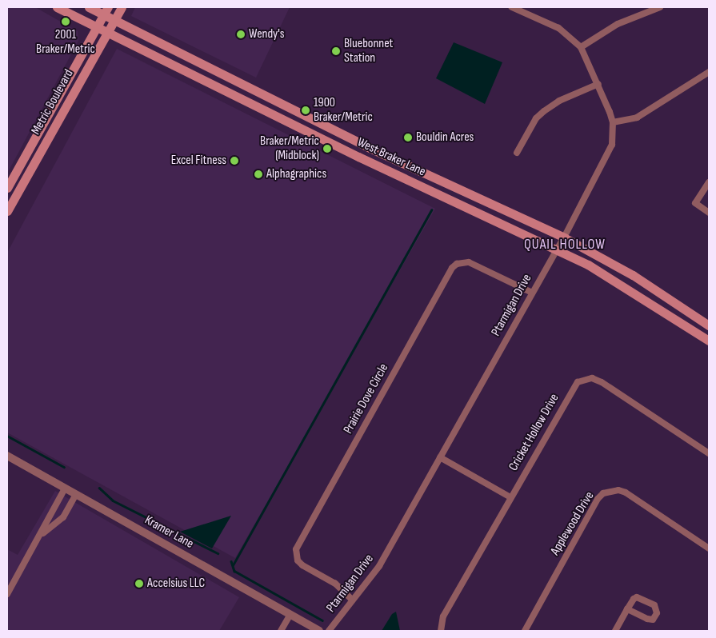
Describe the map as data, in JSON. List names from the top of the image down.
{
  "streets": {
    "main road": ["Metric Boulevard", "West Braker Lane"],
    "street": [
      "Ptarmigan Drive",
      "Prairie Dove Circle",
      "Cricket Hollow Drive",
      "Applewood Drive",
      "Kramer Lane"
    ]
  },
  "crossings": [
    ["Metric Boulevard", "West Braker Lane"],
    ["West Braker Lane", "Ptarmigan Drive"],
    ["Ptarmigan Drive", "Prairie Dove Circle"]
  ],
  "districts": ["QUAIL HOLLOW"],
  "places": [
    "2001 Braker/Metric",
    "Wendy's",
    "Bluebonnet Station",
    "1900 Braker/Metric",
    "Bouldin Acres",
    "Braker/Metric (Midblock)",
    "Excel Fitness",
    "Alphagraphics",
    "Accelsius LLC"
  ]
}
